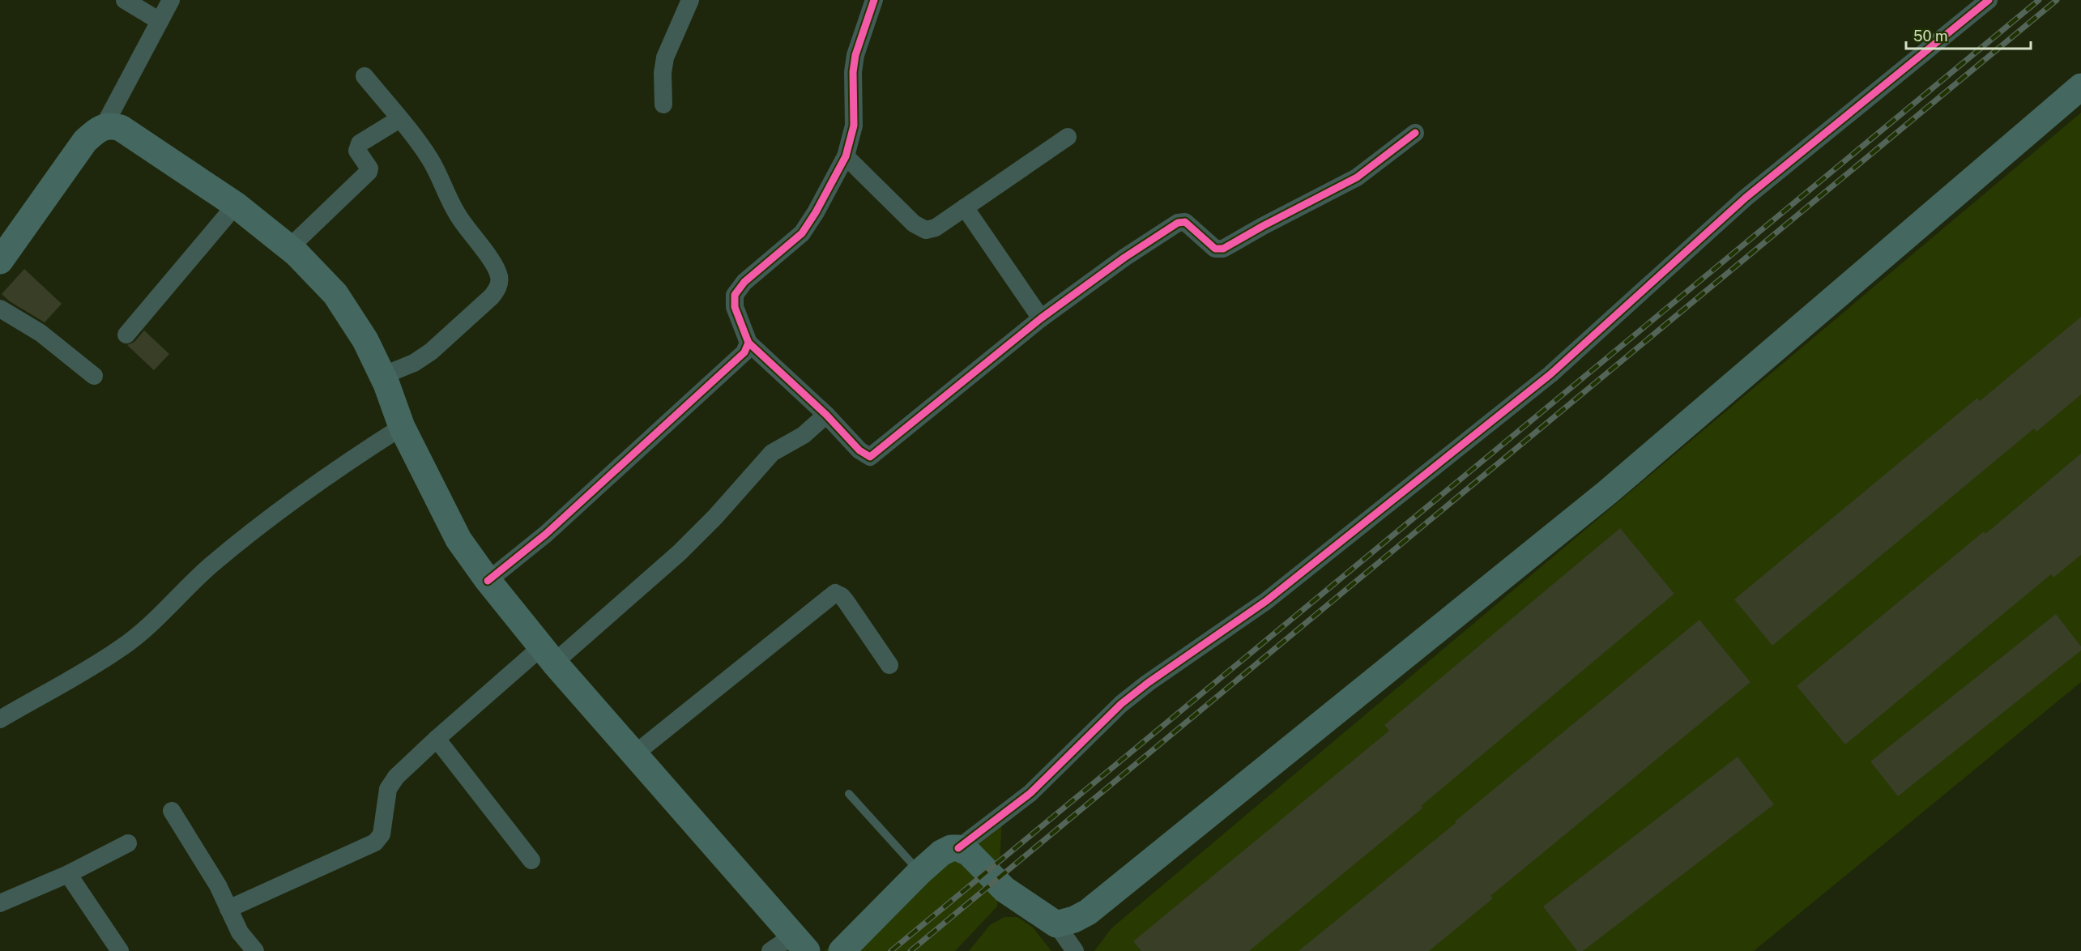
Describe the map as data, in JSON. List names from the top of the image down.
{
  "scale_bar": "50 m"
}
